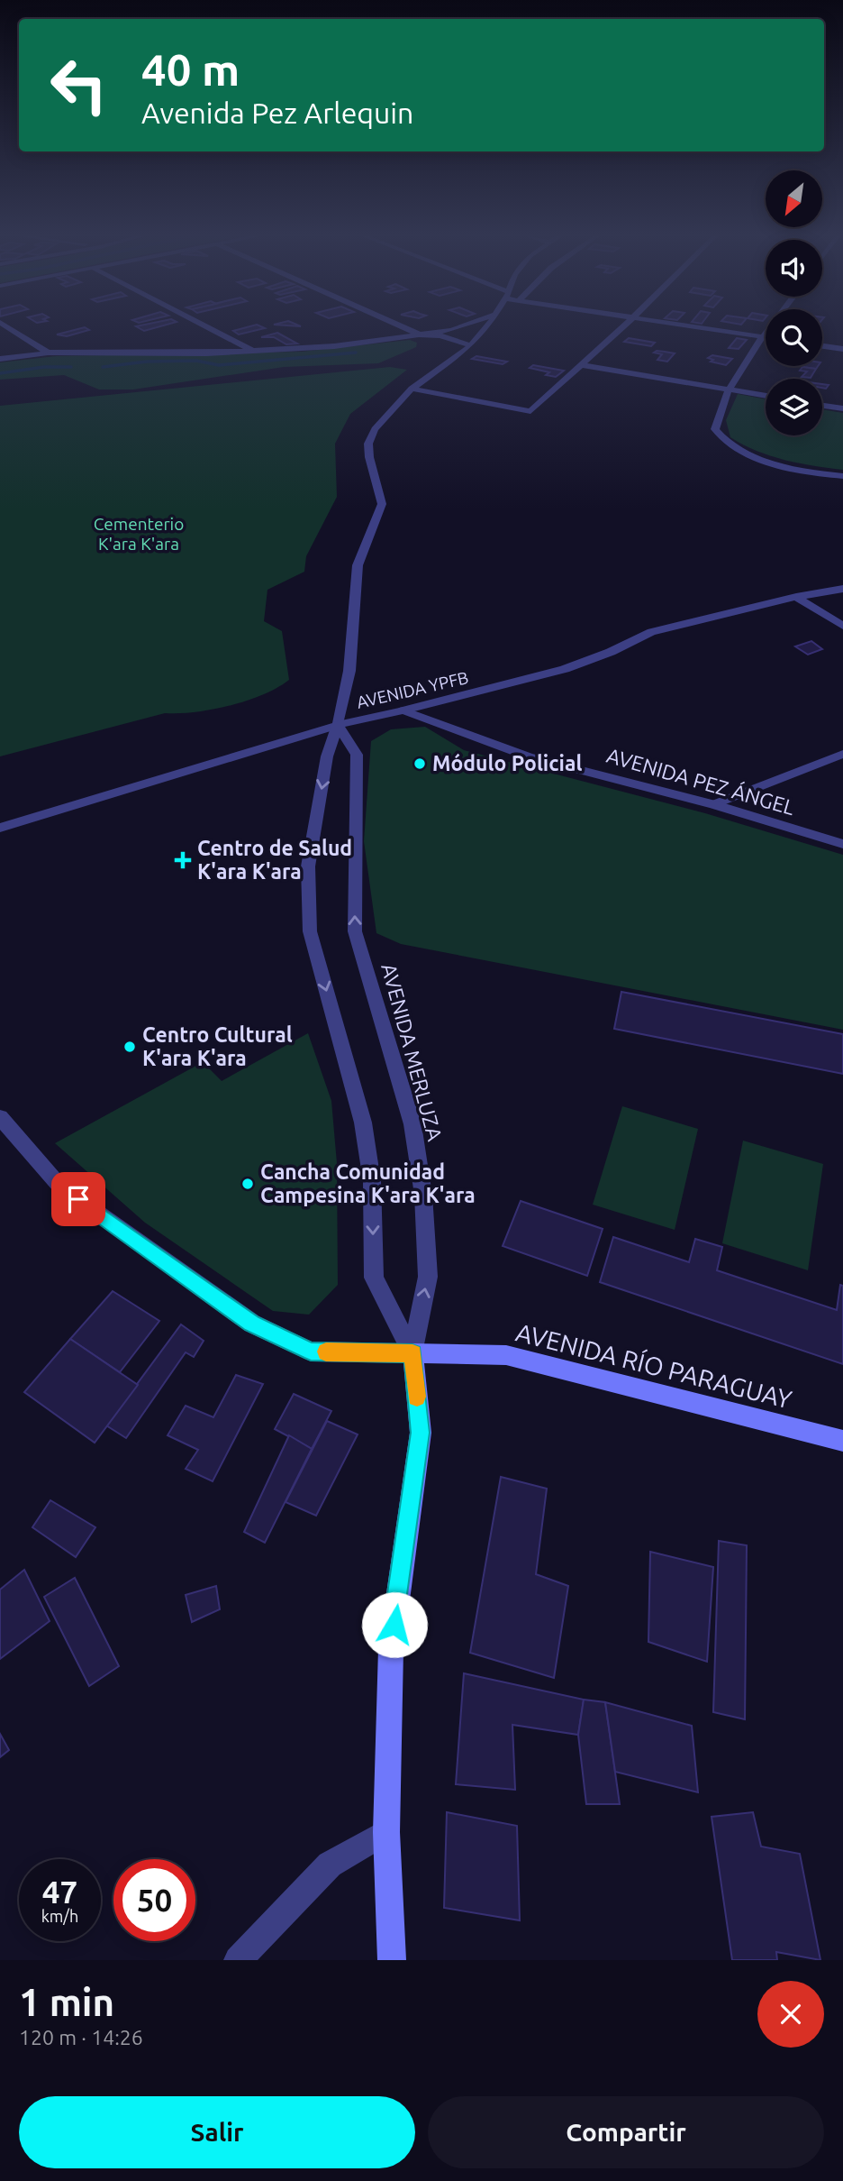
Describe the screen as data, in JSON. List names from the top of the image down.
{
  "streets": {
    "main road": ["AVENIDA RÍO PARAGUAY"],
    "street": ["AVENIDA YPFB", "AVENIDA PEZ ÁNGEL", "AVENIDA MERLUZA"]
  },
  "crossings": [
    ["AVENIDA YPFB", "AVENIDA PEZ ÁNGEL"],
    ["AVENIDA YPFB", "AVENIDA MERLUZA"],
    ["AVENIDA MERLUZA", "AVENIDA RÍO PARAGUAY"]
  ],
  "parks": ["Cementerio K'ara K'ara"],
  "places": {
    "other": ["Módulo Policial", "Centro Cultural K'ara K'ara", "Cancha Comunidad Campesina K'ara K'ara"],
    "health": ["Centro de Salud K'ara K'ara"]
  },
  "north": "bottom left",
  "page": {
    "turn": ["40 m", "Avenida Pez Arlequin"],
    "speed": "47 km/h",
    "limit": "50",
    "heading": ["1 min", "120 m · 14:26"],
    "buttons": ["Salir", "Compartir"]
  }
}
